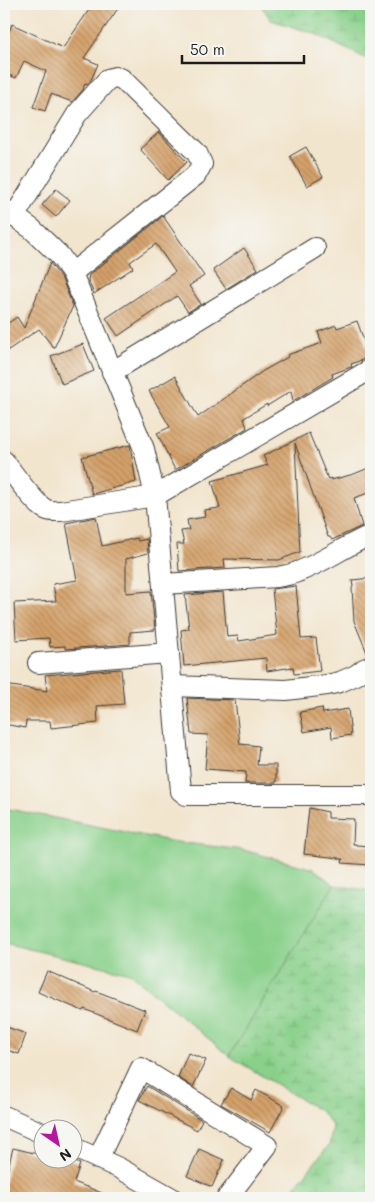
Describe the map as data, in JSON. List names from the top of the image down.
{
  "scale_bar": "50 m",
  "north": "bottom right"
}
